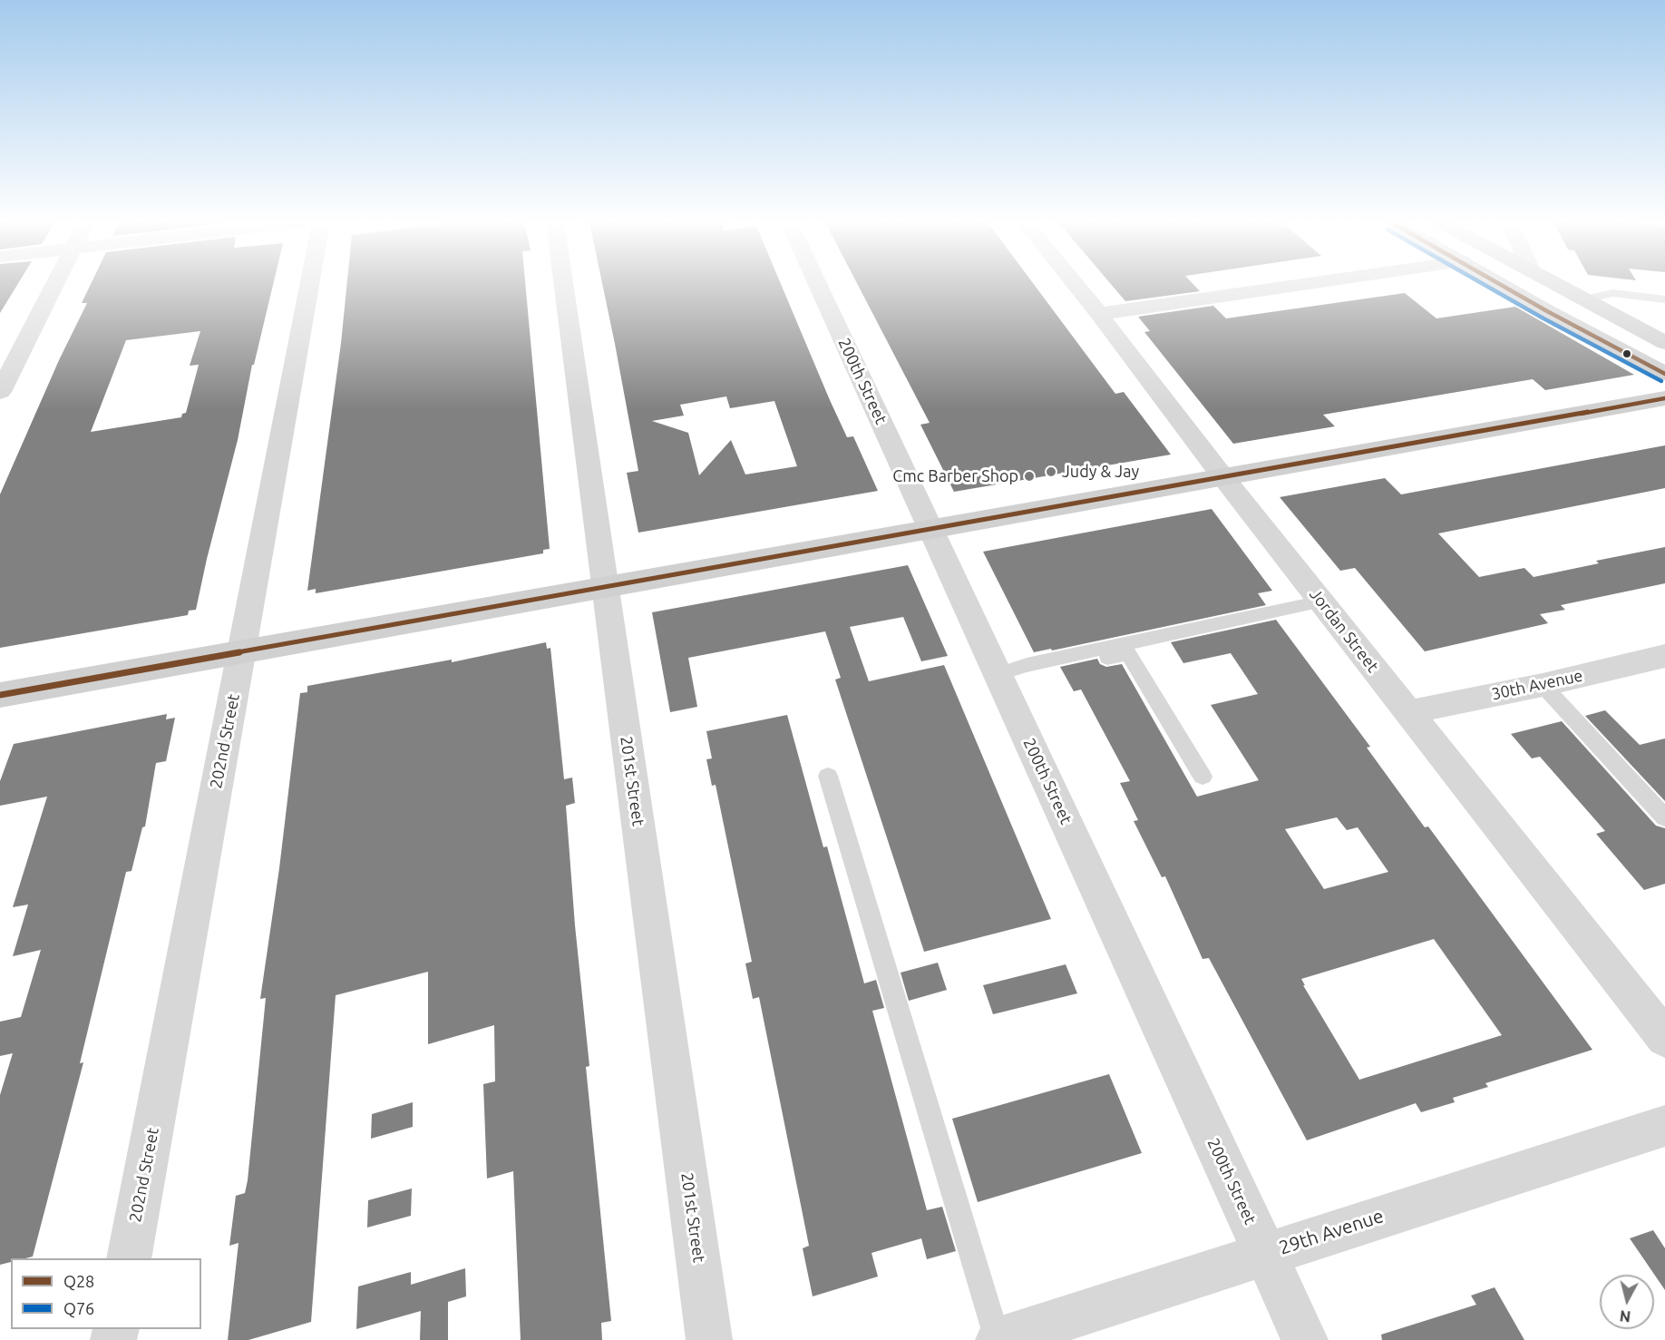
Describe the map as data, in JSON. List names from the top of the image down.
{
  "streets": {
    "street": [
      "200th Street",
      "Jordan Street",
      "30th Avenue",
      "202nd Street",
      "201st Street",
      "29th Avenue"
    ]
  },
  "crossings": [
    ["200th Street", "29th Avenue"],
    ["Jordan Street", "30th Avenue"]
  ],
  "places": ["Judy & Jay", "Cmc Barber Shop"],
  "lines": ["transit line Q28", "transit line Q76"],
  "legend": ["Q28", "Q76"],
  "north": "bottom"
}
